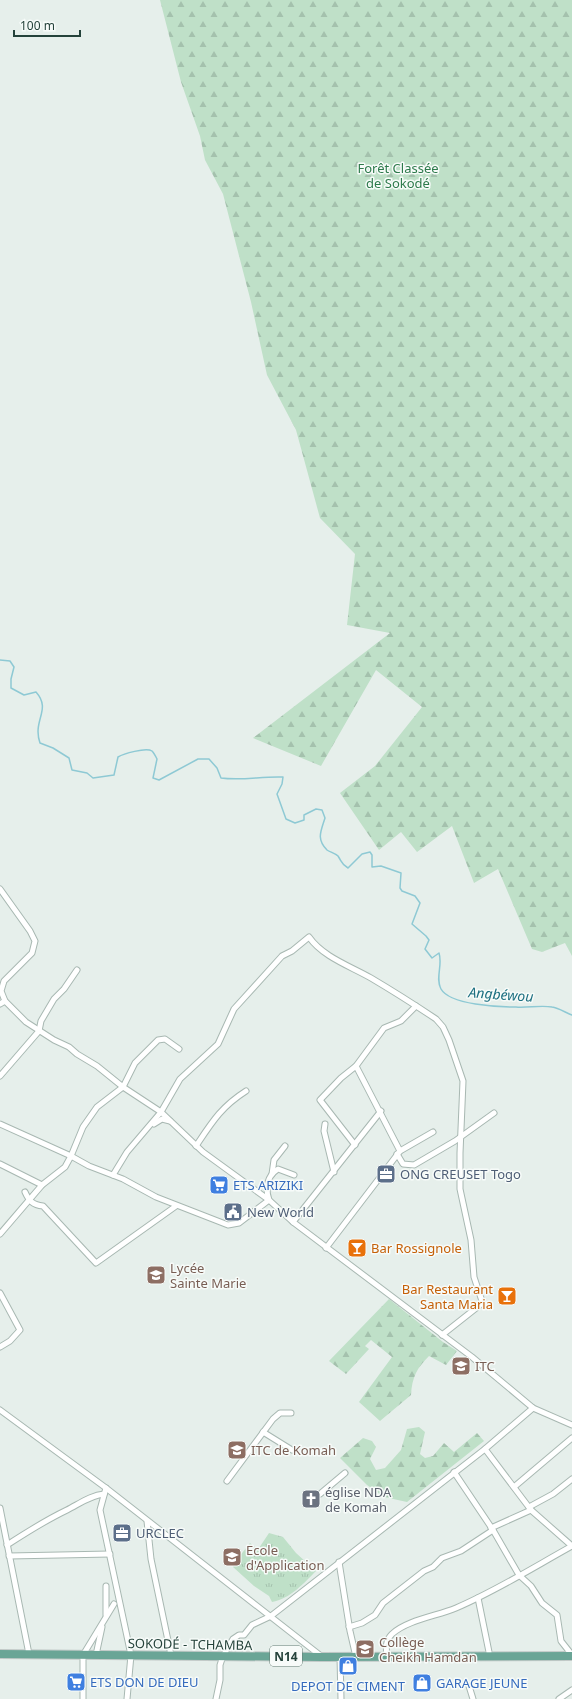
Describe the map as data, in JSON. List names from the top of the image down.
{
  "streets": {
    "main road": ["SOKODÉ - TCHAMBA", "N14"]
  },
  "water": ["Angbéwou"],
  "parks": ["Forêt Classée de Sokodé"],
  "places": {
    "office": ["ONG CREUSET Togo", "URCLEC"],
    "supermarket": ["ETS ARIZIKI", "ETS DON DE DIEU"],
    "public building": ["New World"],
    "bar": ["Bar Rossignole", "Bar Restaurant Santa Maria"],
    "school or university": [
      "Lycée Sainte Marie",
      "ITC",
      "ITC de Komah",
      "Ecole d'Application",
      "Collège Cheikh Hamdan"
    ],
    "church": ["église NDA de Komah"],
    "shop": ["DEPOT DE CIMENT", "GARAGE JEUNE"]
  },
  "scale_bar": "100 m"
}
